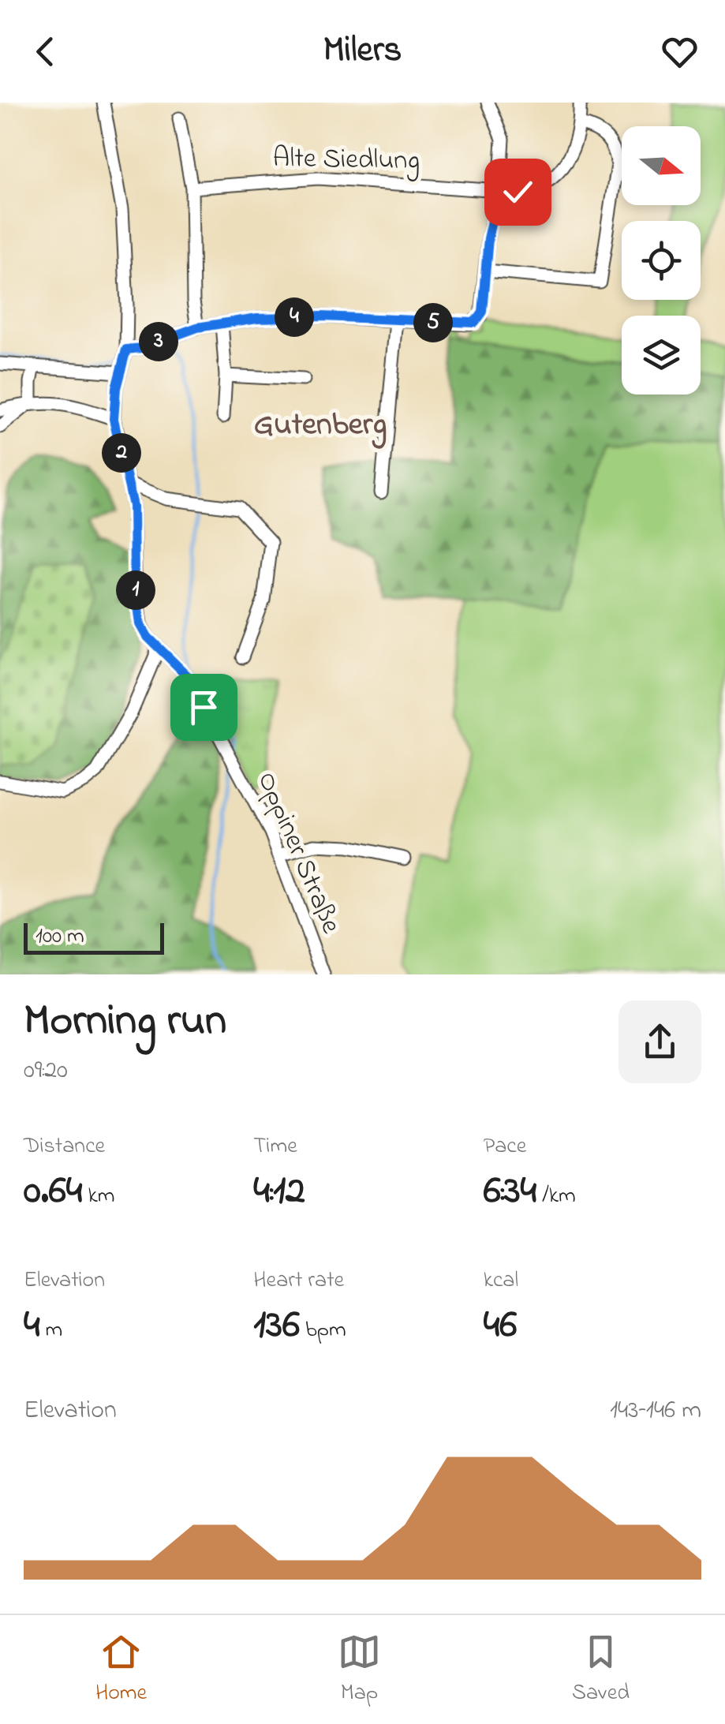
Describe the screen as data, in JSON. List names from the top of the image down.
{
  "streets": {
    "street": ["Alte Siedlung", "Oppiner Straße"]
  },
  "districts": ["Gutenberg"],
  "scale_bar": "100 m",
  "north": "right",
  "page": {
    "header": "Milers",
    "pins": [
      "4",
      "5",
      "3",
      "2",
      "1"
    ],
    "scale": "100 m",
    "heading": ["Morning run", "09:20"],
    "stats": [
      ["Distance", "0.64 km"],
      ["Time", "4:12"],
      ["Pace", "6:34 /km"],
      ["Elevation", "4 m"],
      ["Heart rate", "136 bpm"],
      ["kcal", "46"]
    ],
    "chart": ["Elevation", "143–146 m"],
    "tabs": ["Home", "Map", "Saved"]
  }
}
